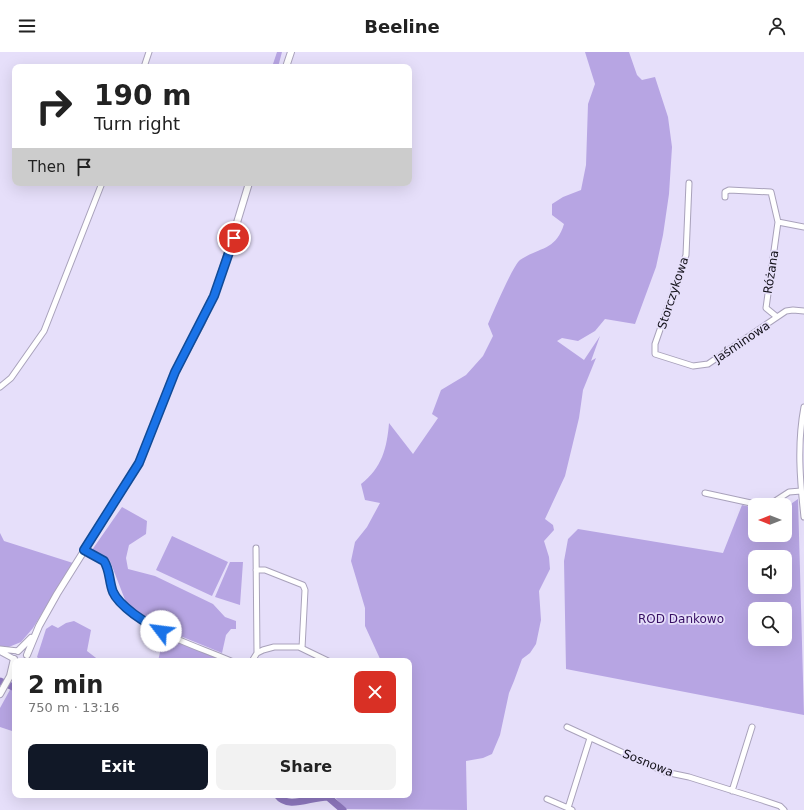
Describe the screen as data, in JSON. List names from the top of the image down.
{
  "streets": {
    "street": [
      "Różana",
      "Storczykowa",
      "Jaśminowa",
      "Sosnowa"
    ]
  },
  "crossings": [
    ["Różana", "Jaśminowa"],
    ["Storczykowa", "Jaśminowa"]
  ],
  "parks": ["ROD Dankowo"],
  "north": "left",
  "page": {
    "header": "Beeline",
    "turn": ["190 m", "Turn right"],
    "then": "Then",
    "heading": ["2 min", "750 m · 13:16"],
    "buttons": ["Exit", "Share"]
  }
}
